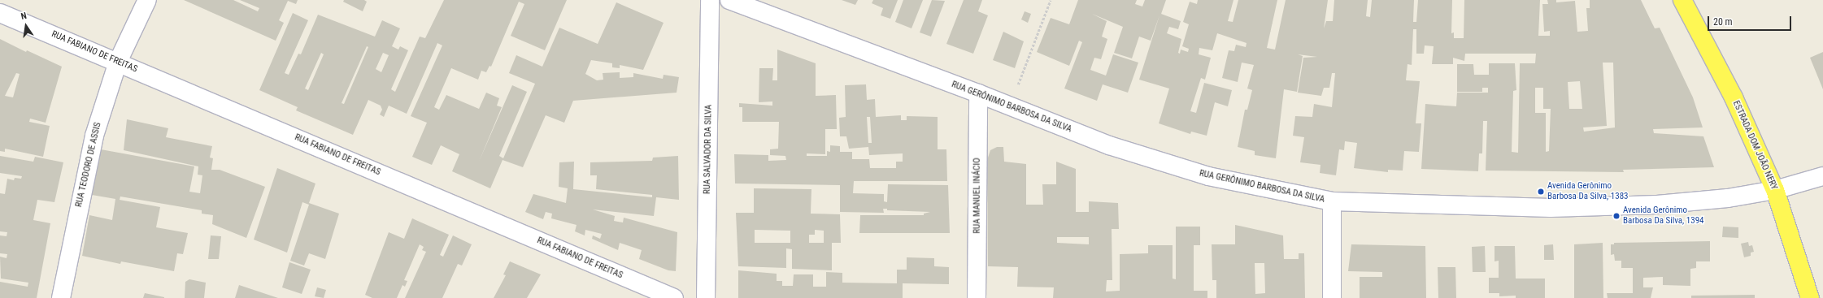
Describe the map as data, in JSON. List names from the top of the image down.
{
  "streets": {
    "main road": ["ESTRADA DOM JOÃO NERY"],
    "street": [
      "RUA FABIANO DE FREITAS",
      "RUA GERÔNIMO BARBOSA DA SILVA",
      "RUA SALVADOR DA SILVA",
      "RUA TEODORO DE ASSIS",
      "RUA MANUEL INÁCIO"
    ]
  },
  "crossings": [
    ["RUA FABIANO DE FREITAS", "RUA TEODORO DE ASSIS"],
    ["RUA GERÔNIMO BARBOSA DA SILVA", "ESTRADA DOM JOÃO NERY"],
    ["RUA GERÔNIMO BARBOSA DA SILVA", "RUA MANUEL INÁCIO"]
  ],
  "places": ["Avenida Gerônimo Barbosa Da Silva, 1383", "Avenida Gerônimo Barbosa Da Silva, 1394"],
  "scale_bar": "20 m",
  "north": "top"
}
